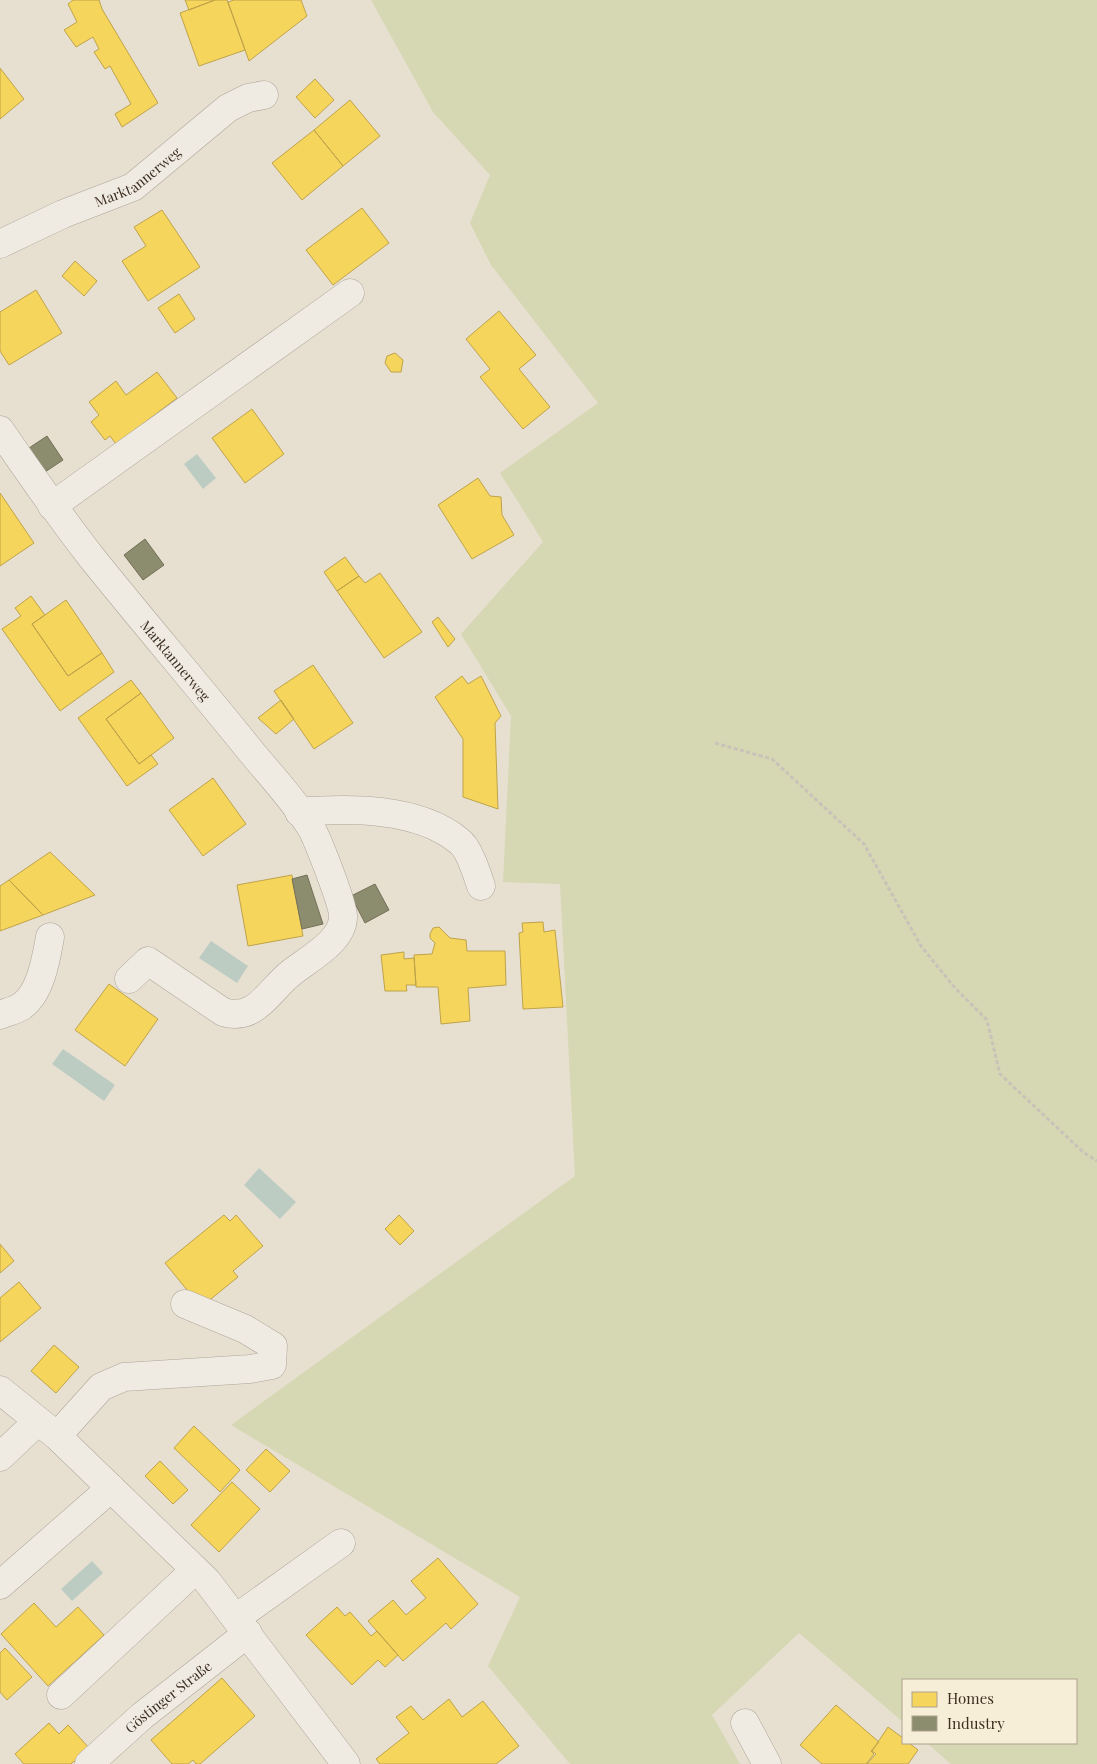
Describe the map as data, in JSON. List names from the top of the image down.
{
  "streets": {
    "street": ["Marktannerweg", "Göstinger Straße"]
  },
  "legend": ["Homes", "Industry"]
}
